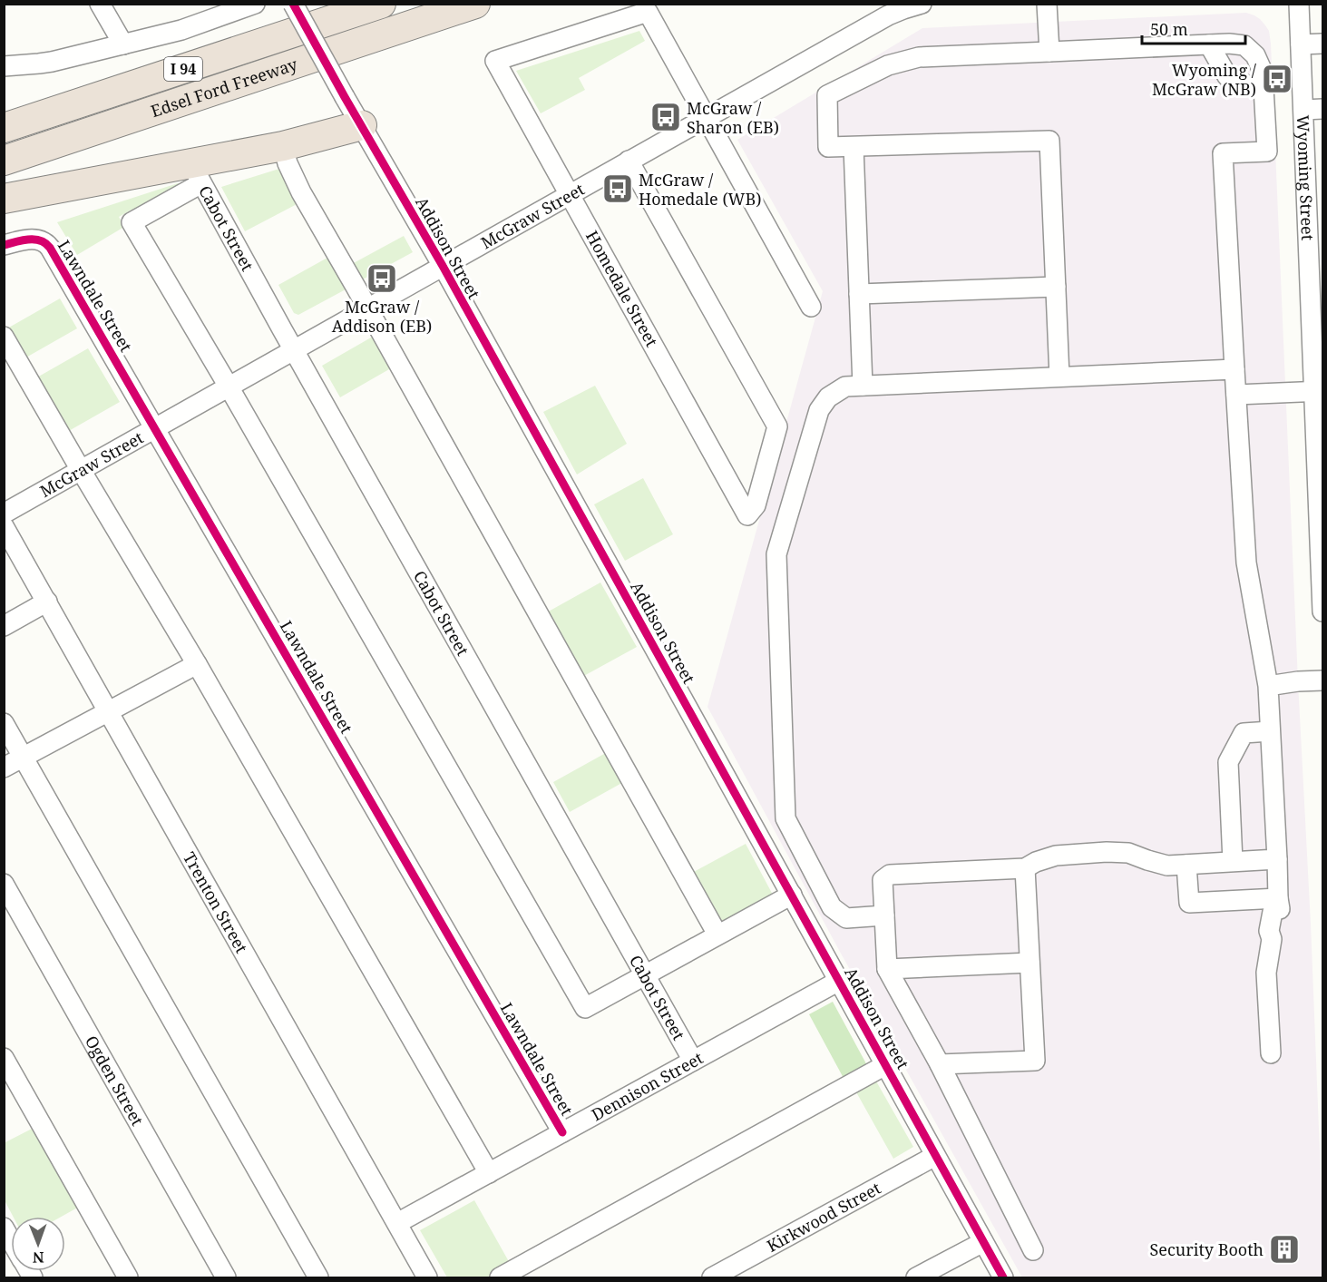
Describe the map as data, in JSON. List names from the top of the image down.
{
  "streets": {
    "highway": ["I 94", "Edsel Ford Freeway"],
    "street": [
      "Wyoming Street",
      "McGraw Street",
      "Cabot Street",
      "Addison Street",
      "Homedale Street",
      "Lawndale Street",
      "Trenton Street",
      "Ogden Street",
      "Dennison Street",
      "Kirkwood Street"
    ]
  },
  "crossings": [
    ["McGraw Street", "Cabot Street"],
    ["McGraw Street", "Addison Street"],
    ["McGraw Street", "Homedale Street"],
    ["McGraw Street", "Lawndale Street"],
    ["Cabot Street", "Dennison Street"],
    ["Addison Street", "Dennison Street"],
    ["Addison Street", "Kirkwood Street"],
    ["Lawndale Street", "Dennison Street"],
    ["Trenton Street", "Dennison Street"]
  ],
  "places": {
    "bus stop": [
      "Wyoming / McGraw (NB)",
      "McGraw / Sharon (EB)",
      "McGraw / Homedale (WB)",
      "McGraw / Addison (EB)"
    ],
    "building": ["Security Booth"]
  },
  "scale_bar": "50 m",
  "north": "bottom"
}
